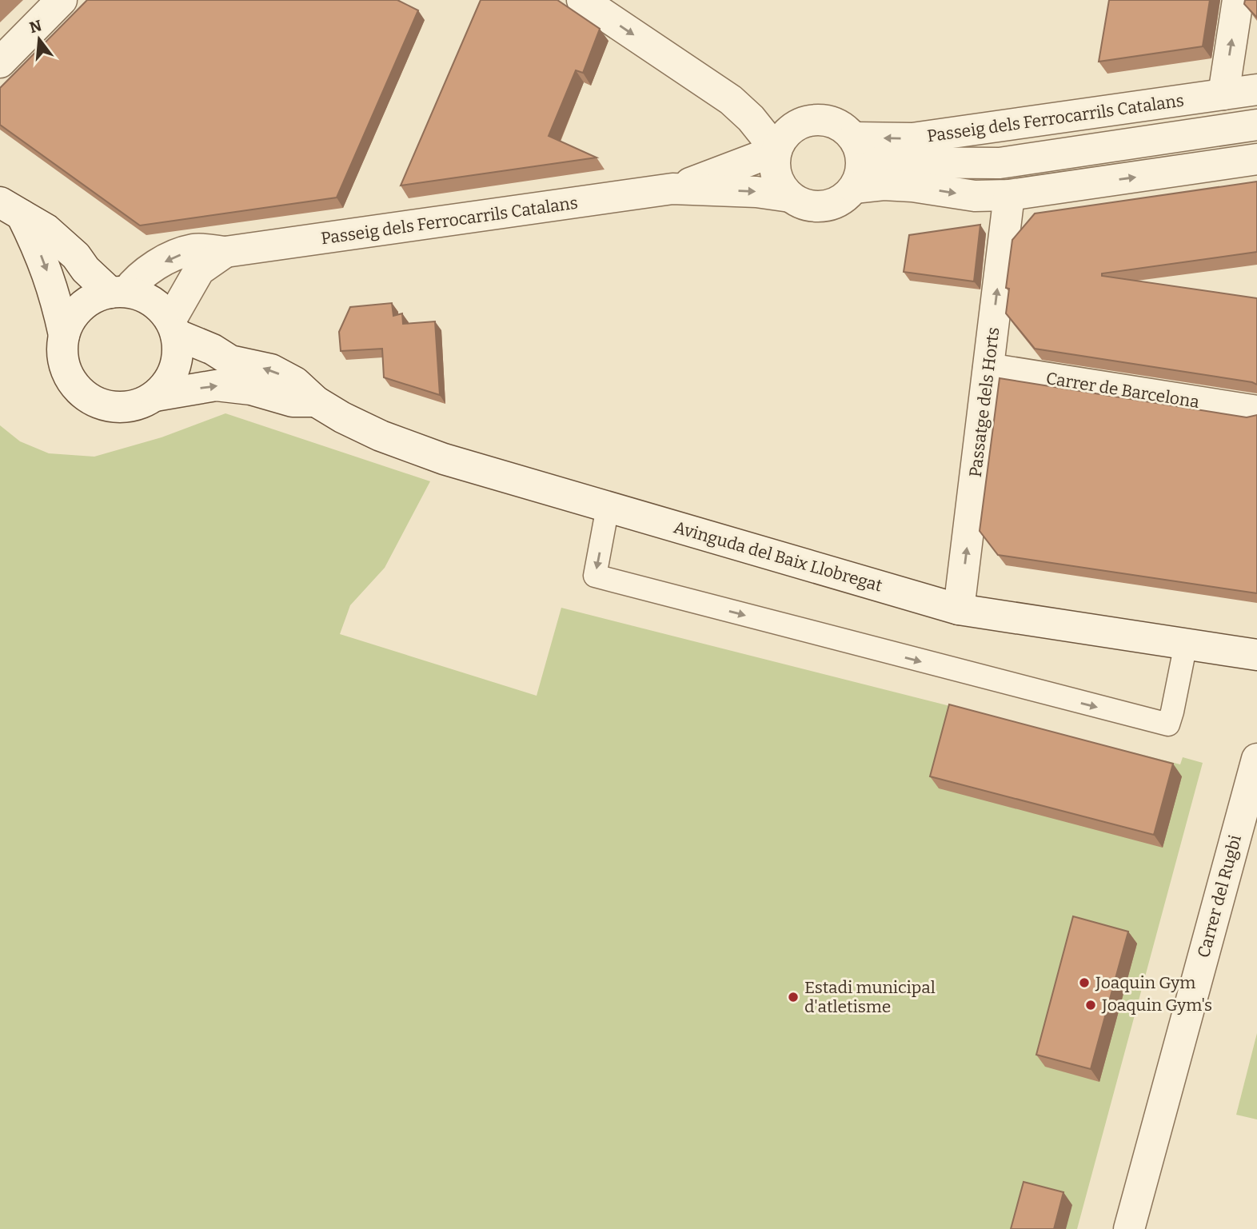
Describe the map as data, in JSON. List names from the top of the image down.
{
  "streets": {
    "street": [
      "Passeig dels Ferrocarrils Catalans",
      "Carrer de Barcelona",
      "Passatge dels Horts",
      "Avinguda del Baix Llobregat",
      "Carrer del Rugbi"
    ]
  },
  "crossings": [
    ["Passeig dels Ferrocarrils Catalans", "Avinguda del Baix Llobregat"],
    ["Carrer de Barcelona", "Passatge dels Horts"],
    ["Passatge dels Horts", "Avinguda del Baix Llobregat"]
  ],
  "one_way": ["Passatge dels Horts"],
  "places": ["Joaquin Gym", "Estadi municipal d'atletisme", "Joaquin Gym's"],
  "north": "top"
}
